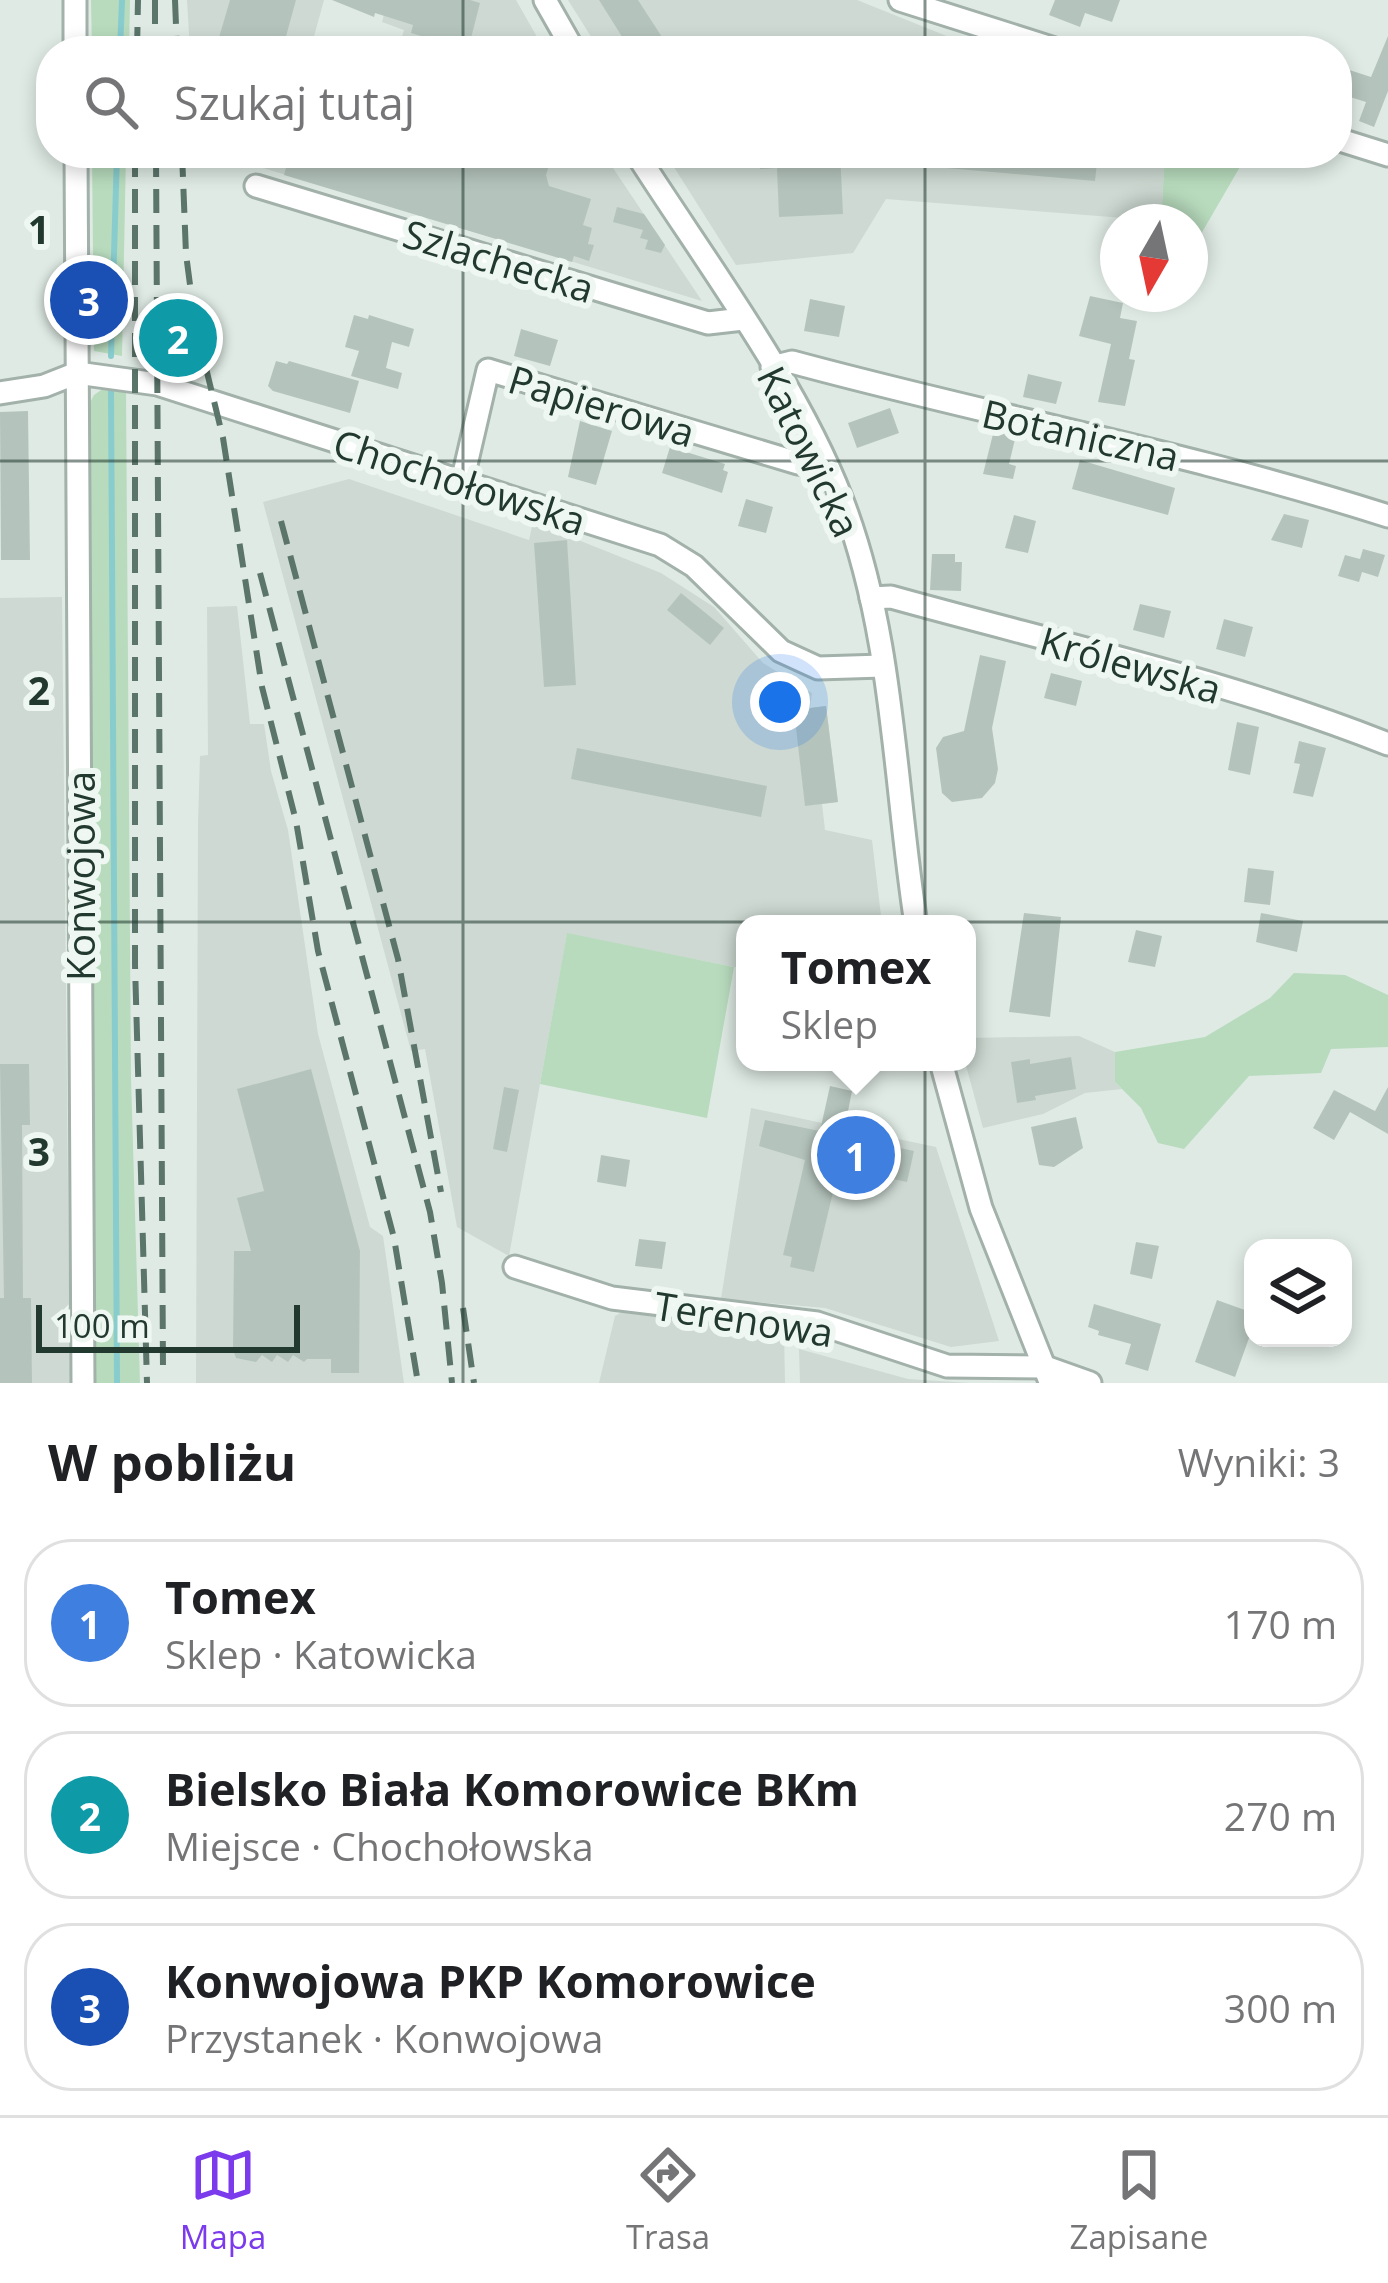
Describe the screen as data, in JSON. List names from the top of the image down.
{
  "streets": {
    "street": [
      "Szlachecka",
      "Papierowa",
      "Botaniczna",
      "Katowicka",
      "Chochołowska",
      "Królewska",
      "Konwojowa",
      "Terenowa"
    ]
  },
  "crossings": [
    ["Szlachecka", "Katowicka"],
    ["Papierowa", "Katowicka"],
    ["Papierowa", "Chochołowska"],
    ["Botaniczna", "Katowicka"],
    ["Katowicka", "Chochołowska"],
    ["Katowicka", "Królewska"],
    ["Chochołowska", "Konwojowa"]
  ],
  "scale_bar": "100 m",
  "north": "bottom",
  "page": {
    "search": "Szukaj tutaj",
    "pins": ["3", "2", "1"],
    "popup": ["Tomex", "Sklep"],
    "scale": "100 m",
    "heading": ["W pobliżu", "Wyniki: 3"],
    "list": [
      {
        "mark": "1",
        "name": "Tomex",
        "note": "Sklep · Katowicka",
        "value": "170 m"
      },
      {
        "mark": "2",
        "name": "Bielsko Biała Komorowice BKm",
        "note": "Miejsce · Chochołowska",
        "value": "270 m"
      },
      {
        "mark": "3",
        "name": "Konwojowa PKP Komorowice",
        "note": "Przystanek · Konwojowa",
        "value": "300 m"
      }
    ],
    "nav": ["Mapa", "Trasa", "Zapisane"]
  },
  "grid": {
    "rows": ["1", "2", "3"]
  }
}
